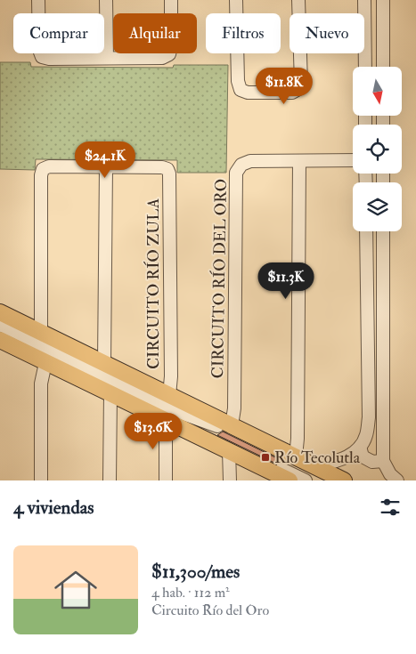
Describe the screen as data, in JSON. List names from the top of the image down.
{
  "streets": {
    "street": ["CIRCUITO RÍO DEL ORO", "CIRCUITO RÍO ZULA"]
  },
  "places": {
    "transit": ["Río Tecolutla"]
  },
  "north": "bottom",
  "page": {
    "chip": [
      "Comprar",
      "Alquilar",
      "Filtros",
      "Nuevo"
    ],
    "price": [
      "$11.8K",
      "$24.1K",
      "$11.3K",
      "$13.6K"
    ],
    "heading": "4 viviendas",
    "list": [
      {
        "name": "$11,300/mes",
        "note": "4 hab. · 112 m² · Circuito Río del Oro"
      }
    ]
  }
}
